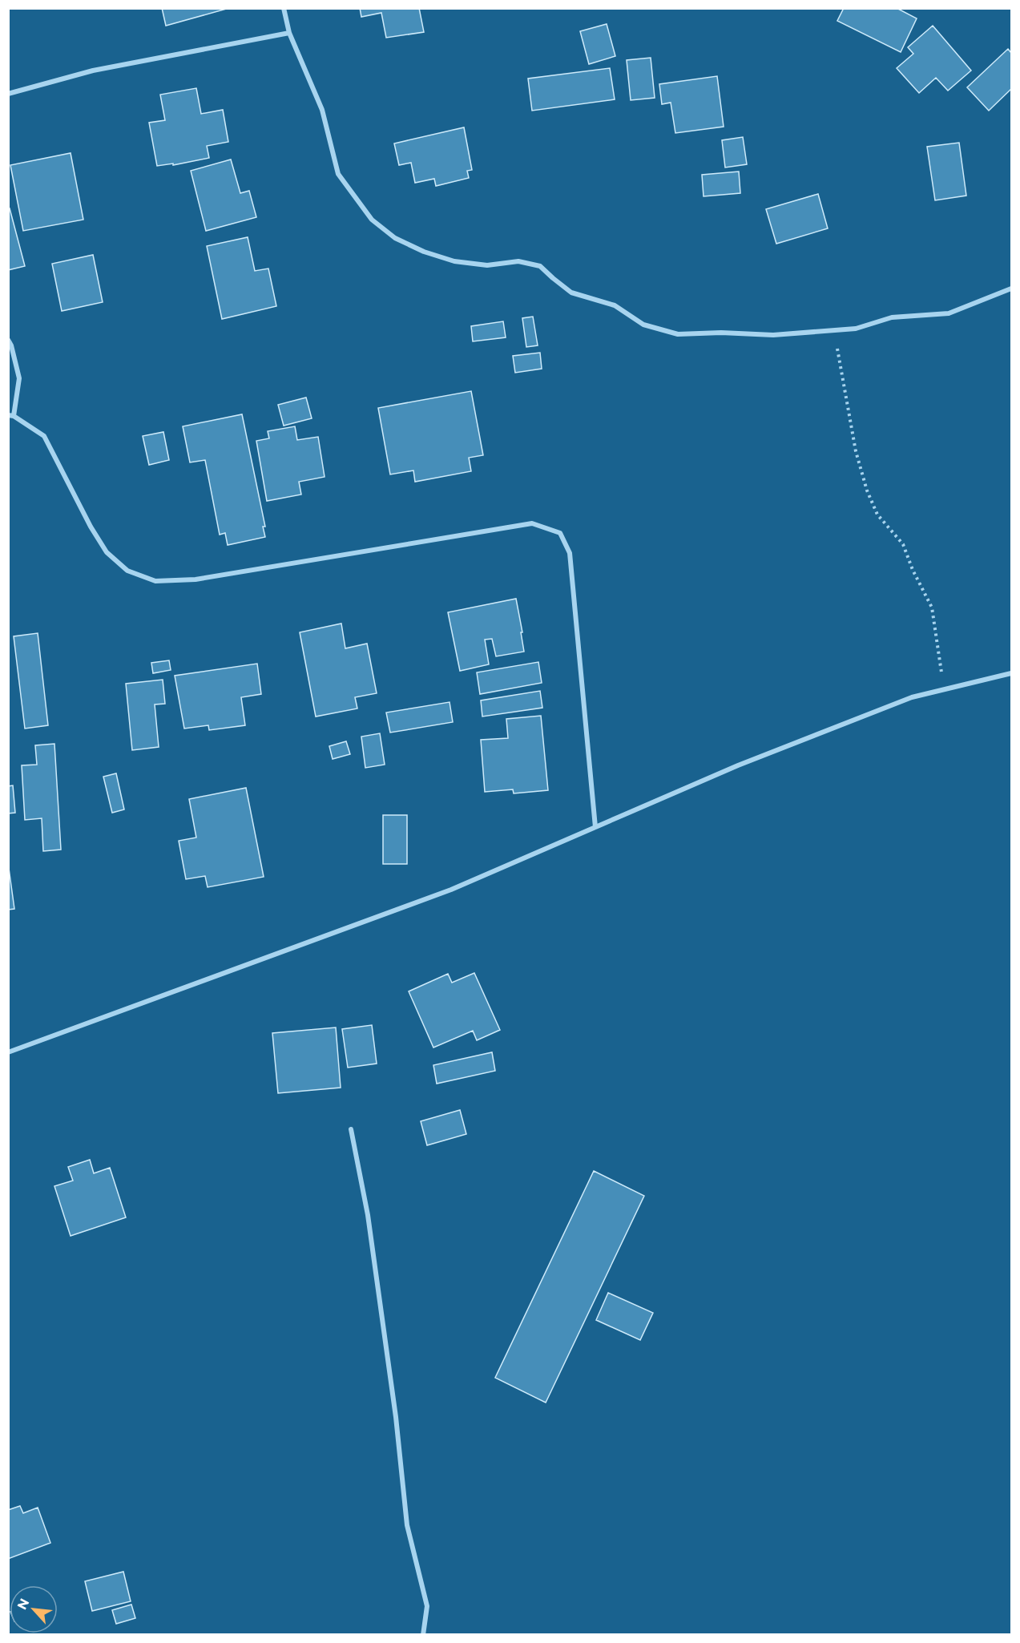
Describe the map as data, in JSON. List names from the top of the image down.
{
  "north": "top left"
}
